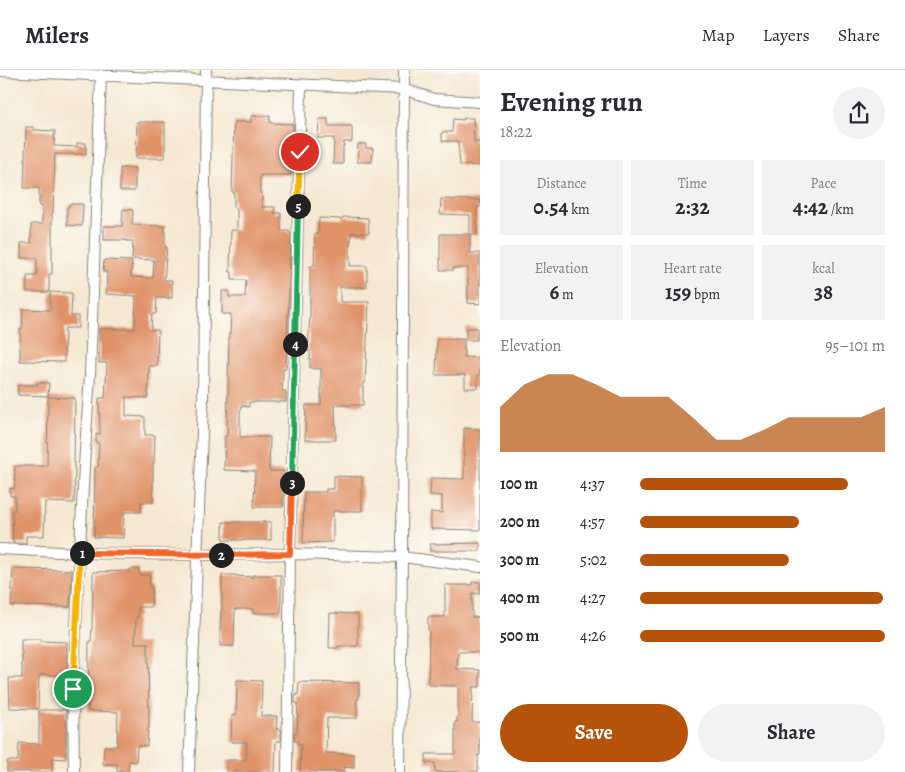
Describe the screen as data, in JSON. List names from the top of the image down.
{
  "page": {
    "header": "Milers",
    "nav": ["Map", "Layers", "Share"],
    "heading": ["Evening run", "18:22"],
    "stats": [
      ["Distance", "0.54 km"],
      ["Time", "2:32"],
      ["Pace", "4:42 /km"],
      ["Elevation", "6 m"],
      ["Heart rate", "159 bpm"],
      ["kcal", "38"]
    ],
    "pins": [
      "5",
      "4",
      "3",
      "1",
      "2"
    ],
    "chart": ["Elevation", "95–101 m"],
    "list": [
      {
        "name": "100 m",
        "note": "4:37"
      },
      {
        "name": "200 m",
        "note": "4:57"
      },
      {
        "name": "300 m",
        "note": "5:02"
      },
      {
        "name": "400 m",
        "note": "4:27"
      },
      {
        "name": "500 m",
        "note": "4:26"
      }
    ],
    "buttons": ["Save", "Share"]
  }
}
